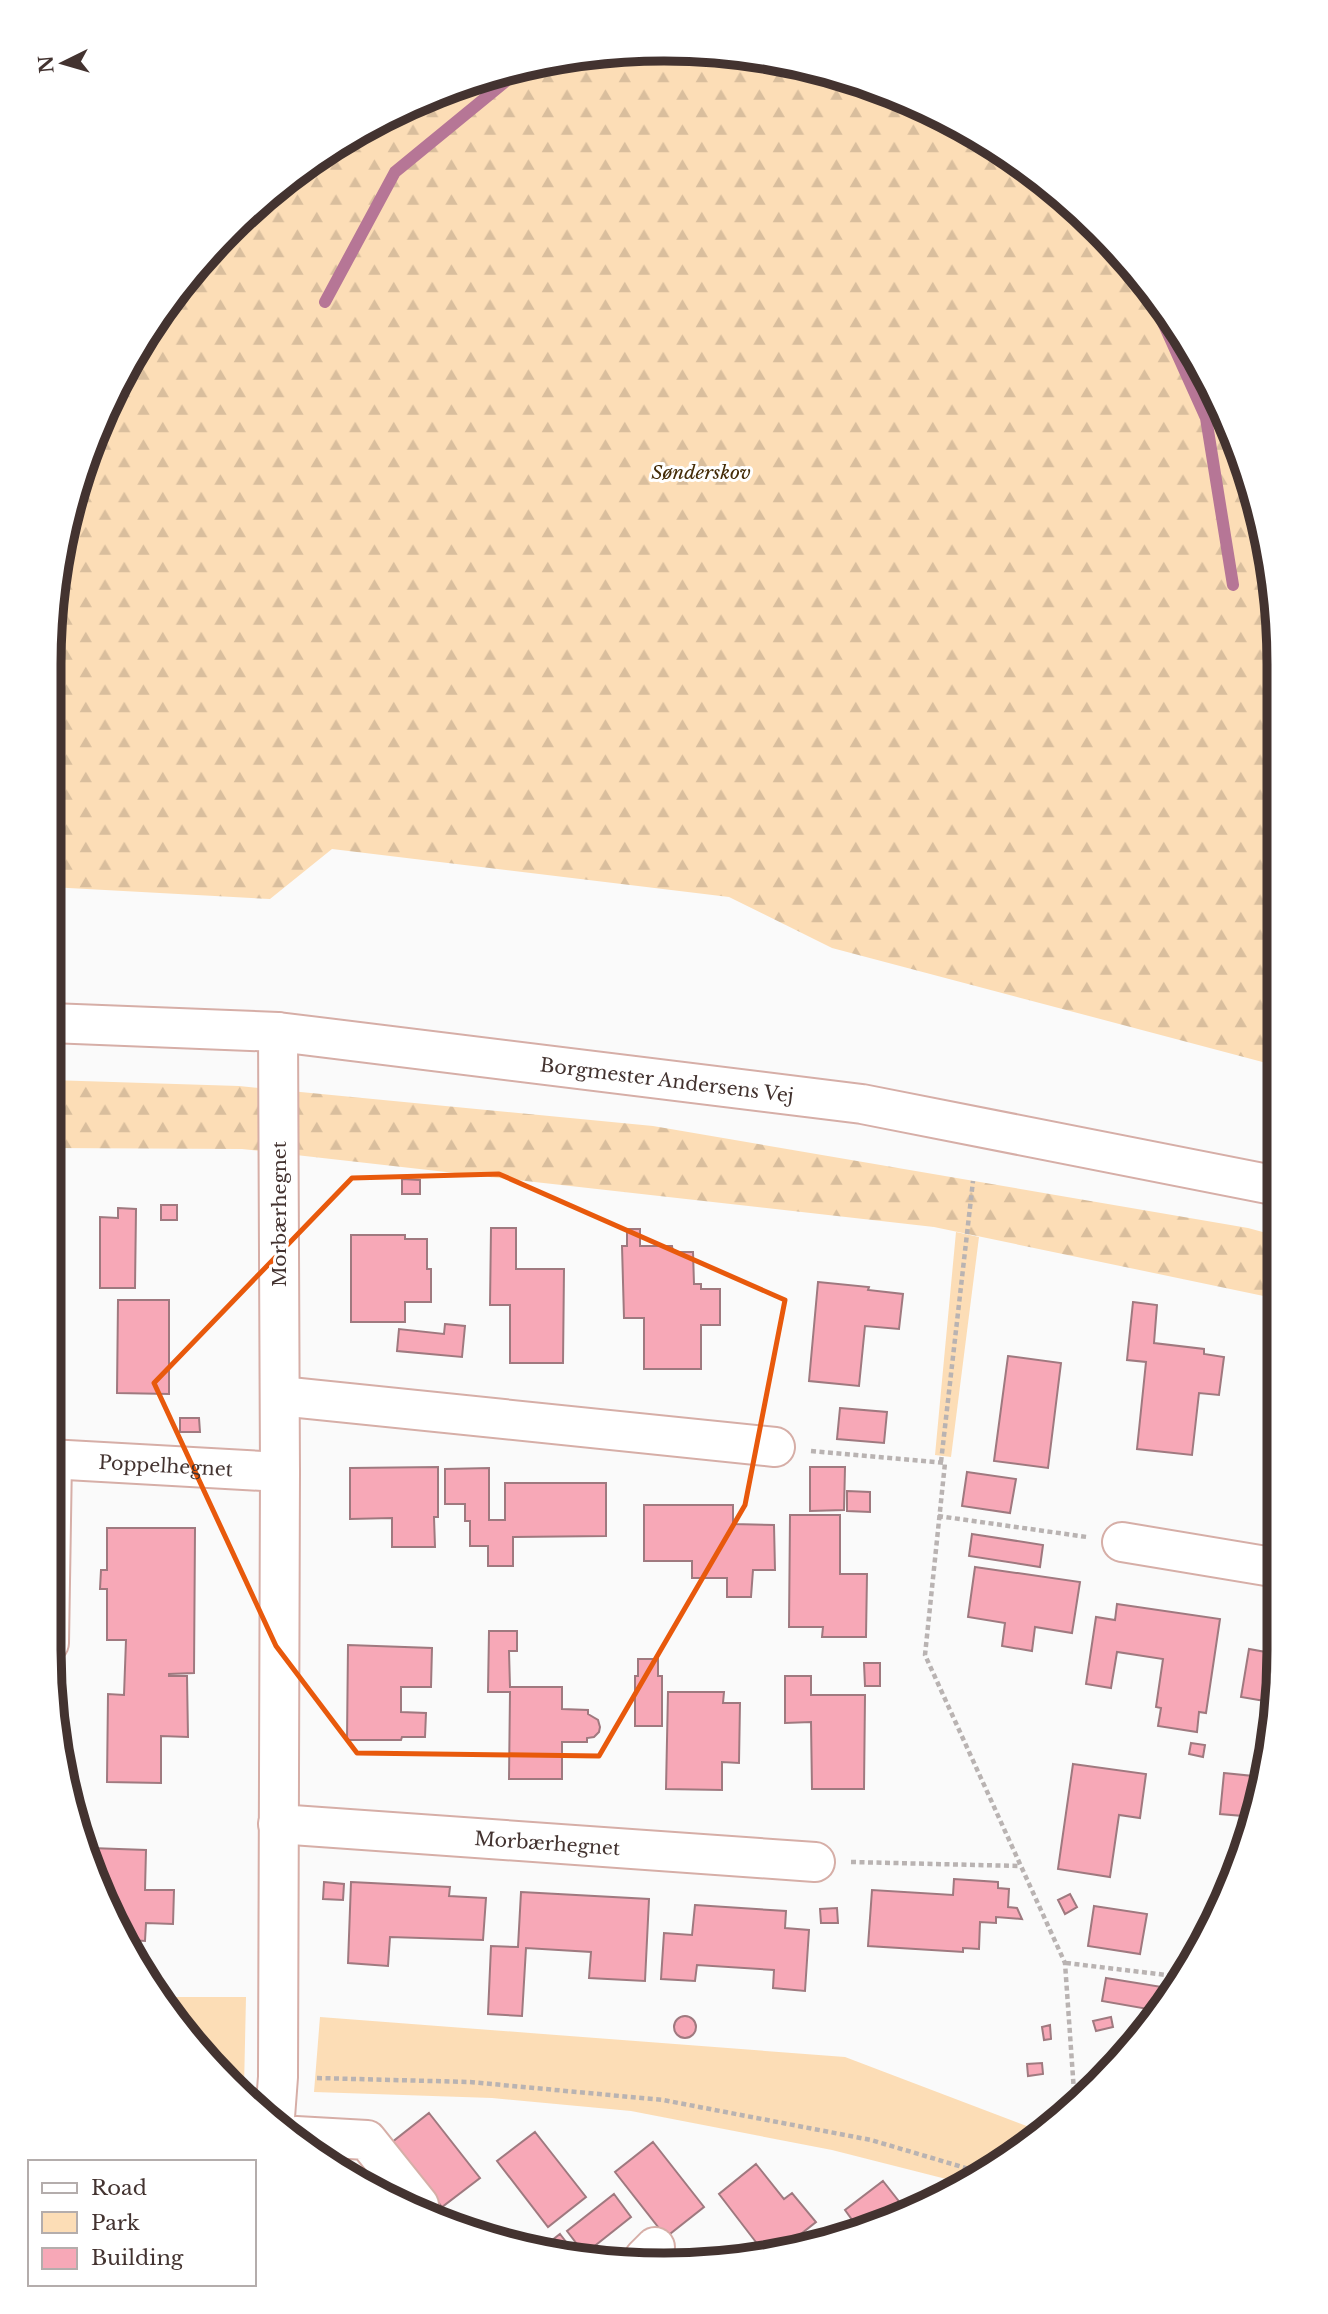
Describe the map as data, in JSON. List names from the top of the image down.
{
  "streets": {
    "street": ["Borgmester Andersens Vej", "Morbærhegnet", "Poppelhegnet"]
  },
  "crossings": [
    ["Borgmester Andersens Vej", "Morbærhegnet"],
    ["Morbærhegnet", "Poppelhegnet"]
  ],
  "parks": ["Sønderskov"],
  "legend": ["Road", "Park", "Building"],
  "north": "left"
}
